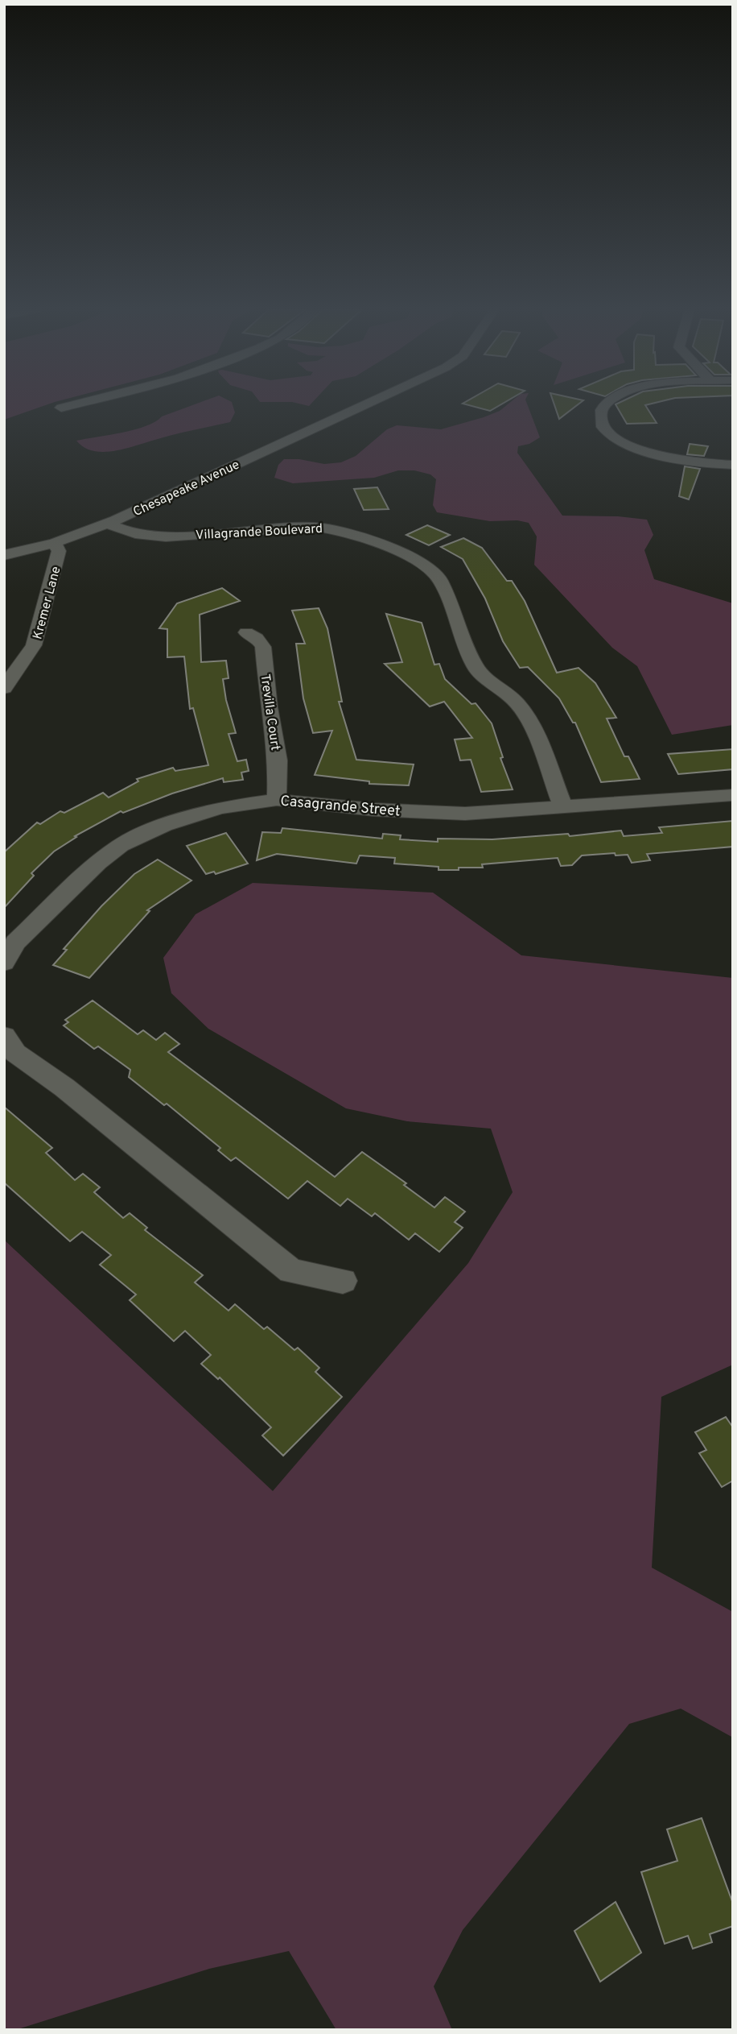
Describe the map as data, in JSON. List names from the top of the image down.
{
  "streets": {
    "street": [
      "Chesapeake Avenue",
      "Villagrande Boulevard",
      "Kremer Lane",
      "Trevilla Court",
      "Casagrande Street"
    ]
  },
  "crossings": [
    ["Chesapeake Avenue", "Villagrande Boulevard"],
    ["Chesapeake Avenue", "Kremer Lane"],
    ["Villagrande Boulevard", "Casagrande Street"],
    ["Trevilla Court", "Casagrande Street"]
  ]
}
